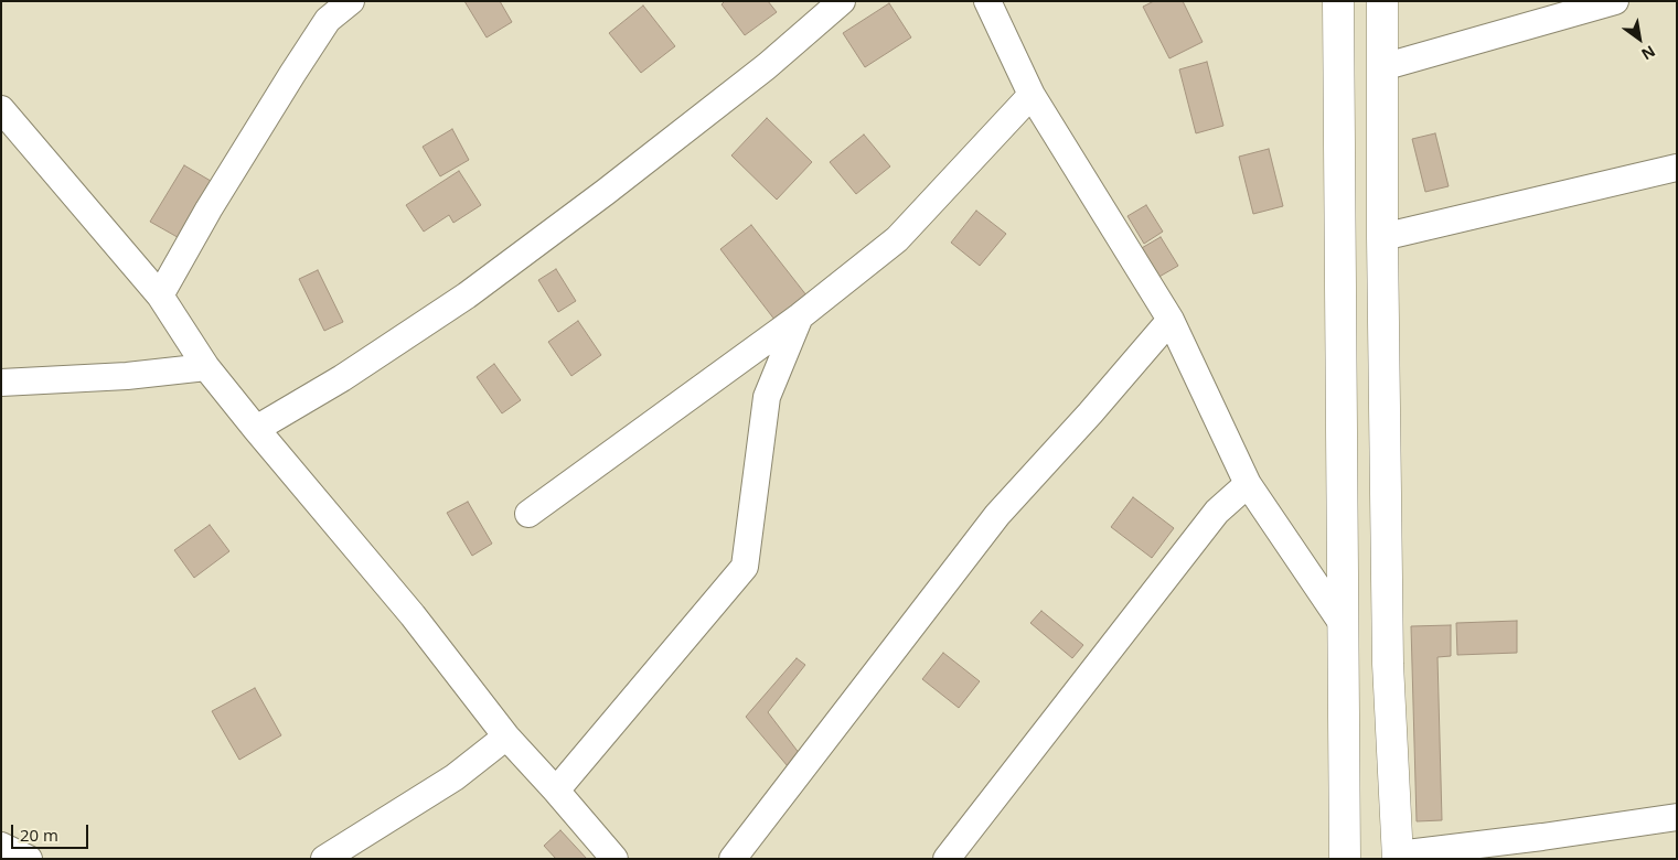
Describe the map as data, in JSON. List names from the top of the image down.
{
  "scale_bar": "20 m",
  "north": "bottom right"
}
